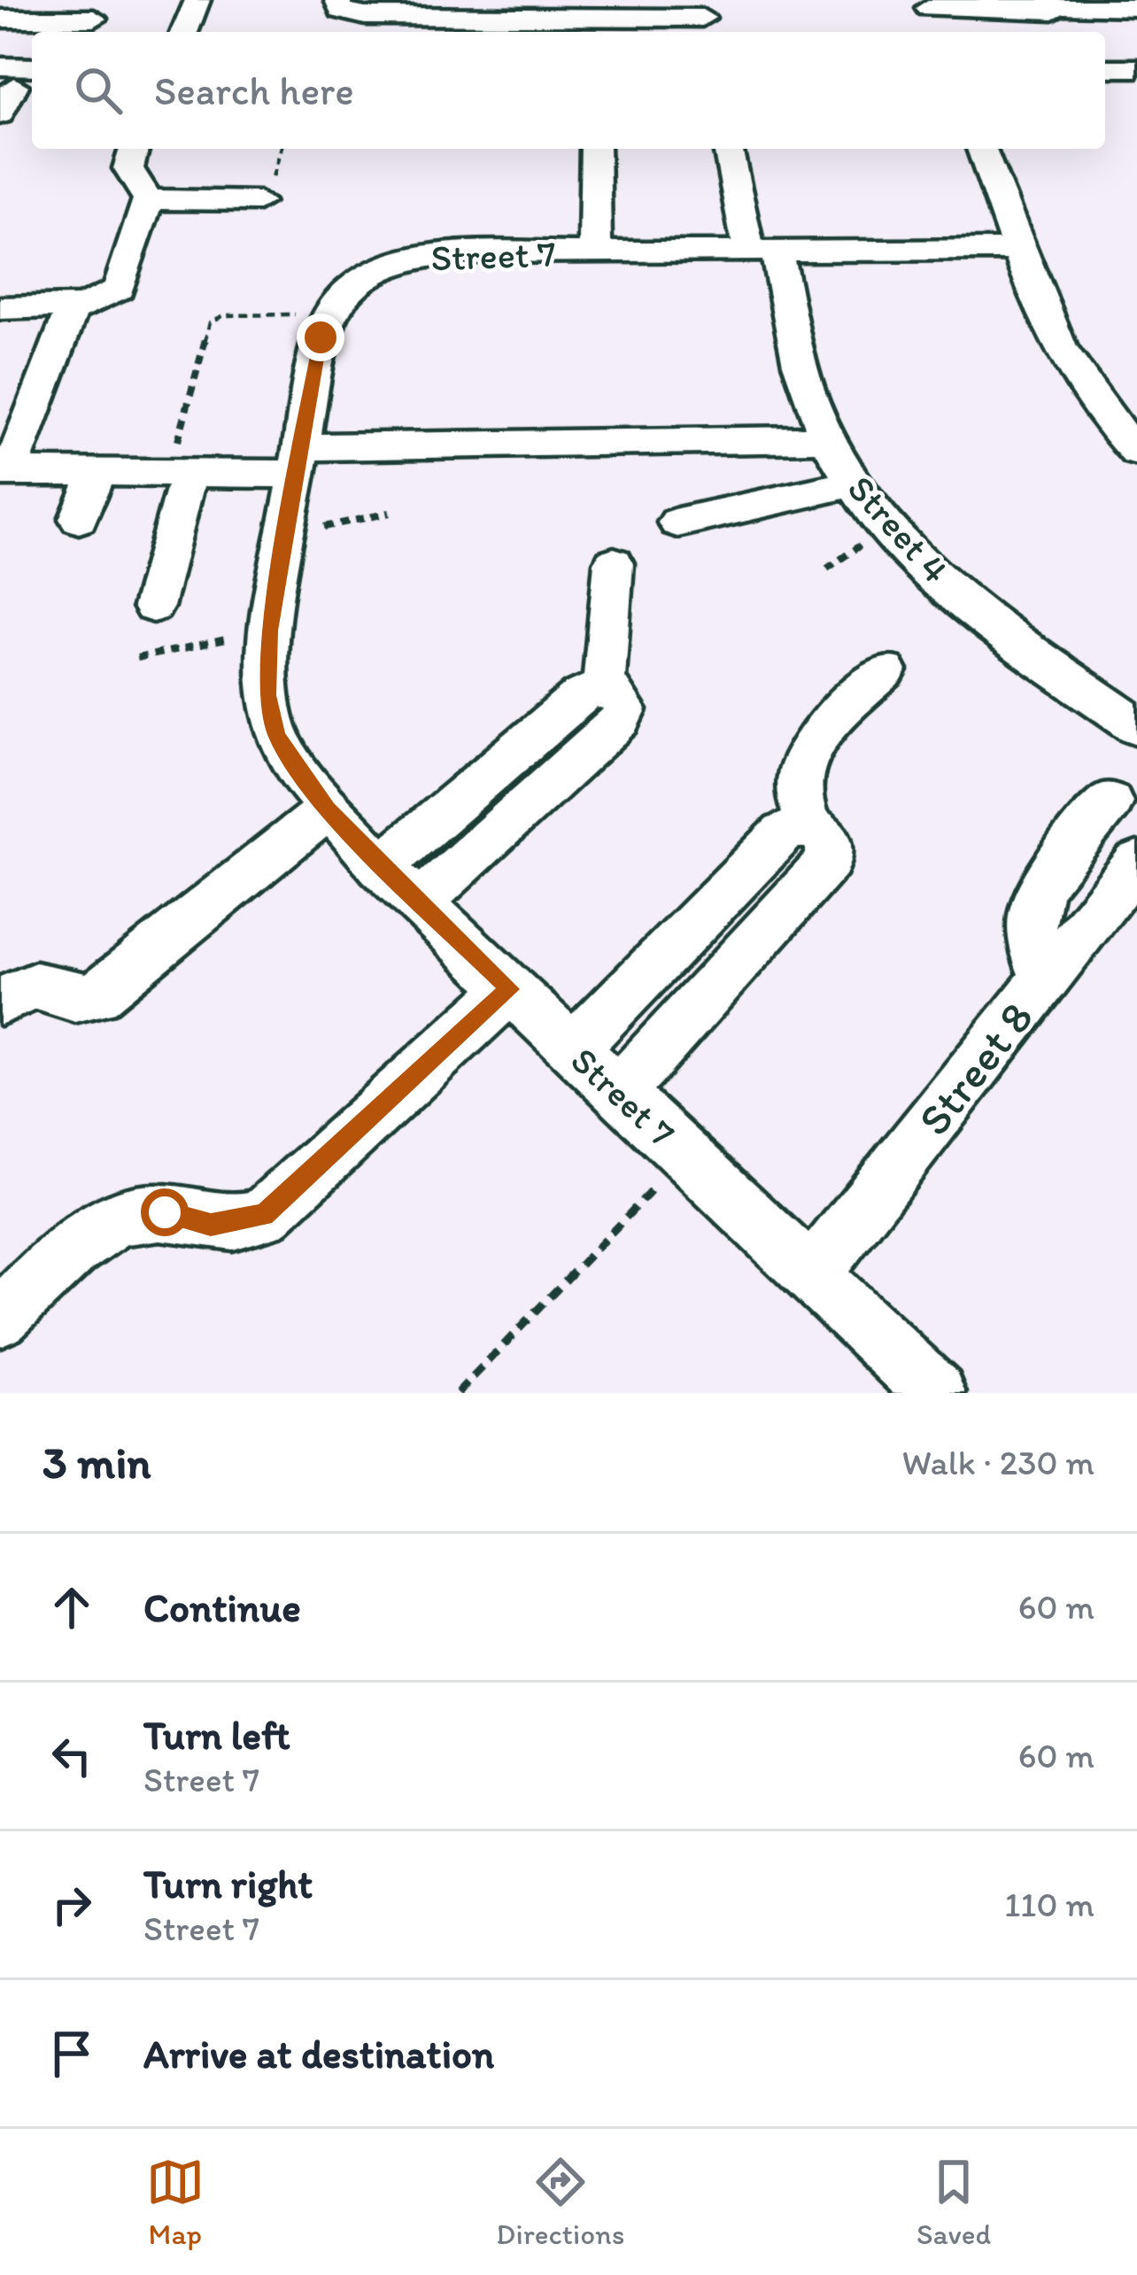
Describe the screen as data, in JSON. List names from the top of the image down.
{
  "streets": {
    "street": ["Street 7", "Street 4", "Street 8"]
  },
  "crossings": [
    ["Street 7", "Street 4"],
    ["Street 7", "Street 8"]
  ],
  "page": {
    "search": "Search here",
    "heading": ["3 min", "Walk · 230 m"],
    "list": [
      ["Continue", "60 m"],
      ["Turn left", "Street 7", "60 m"],
      ["Turn right", "Street 7", "110 m"],
      "Arrive at destination"
    ],
    "nav": ["Map", "Directions", "Saved"]
  }
}
